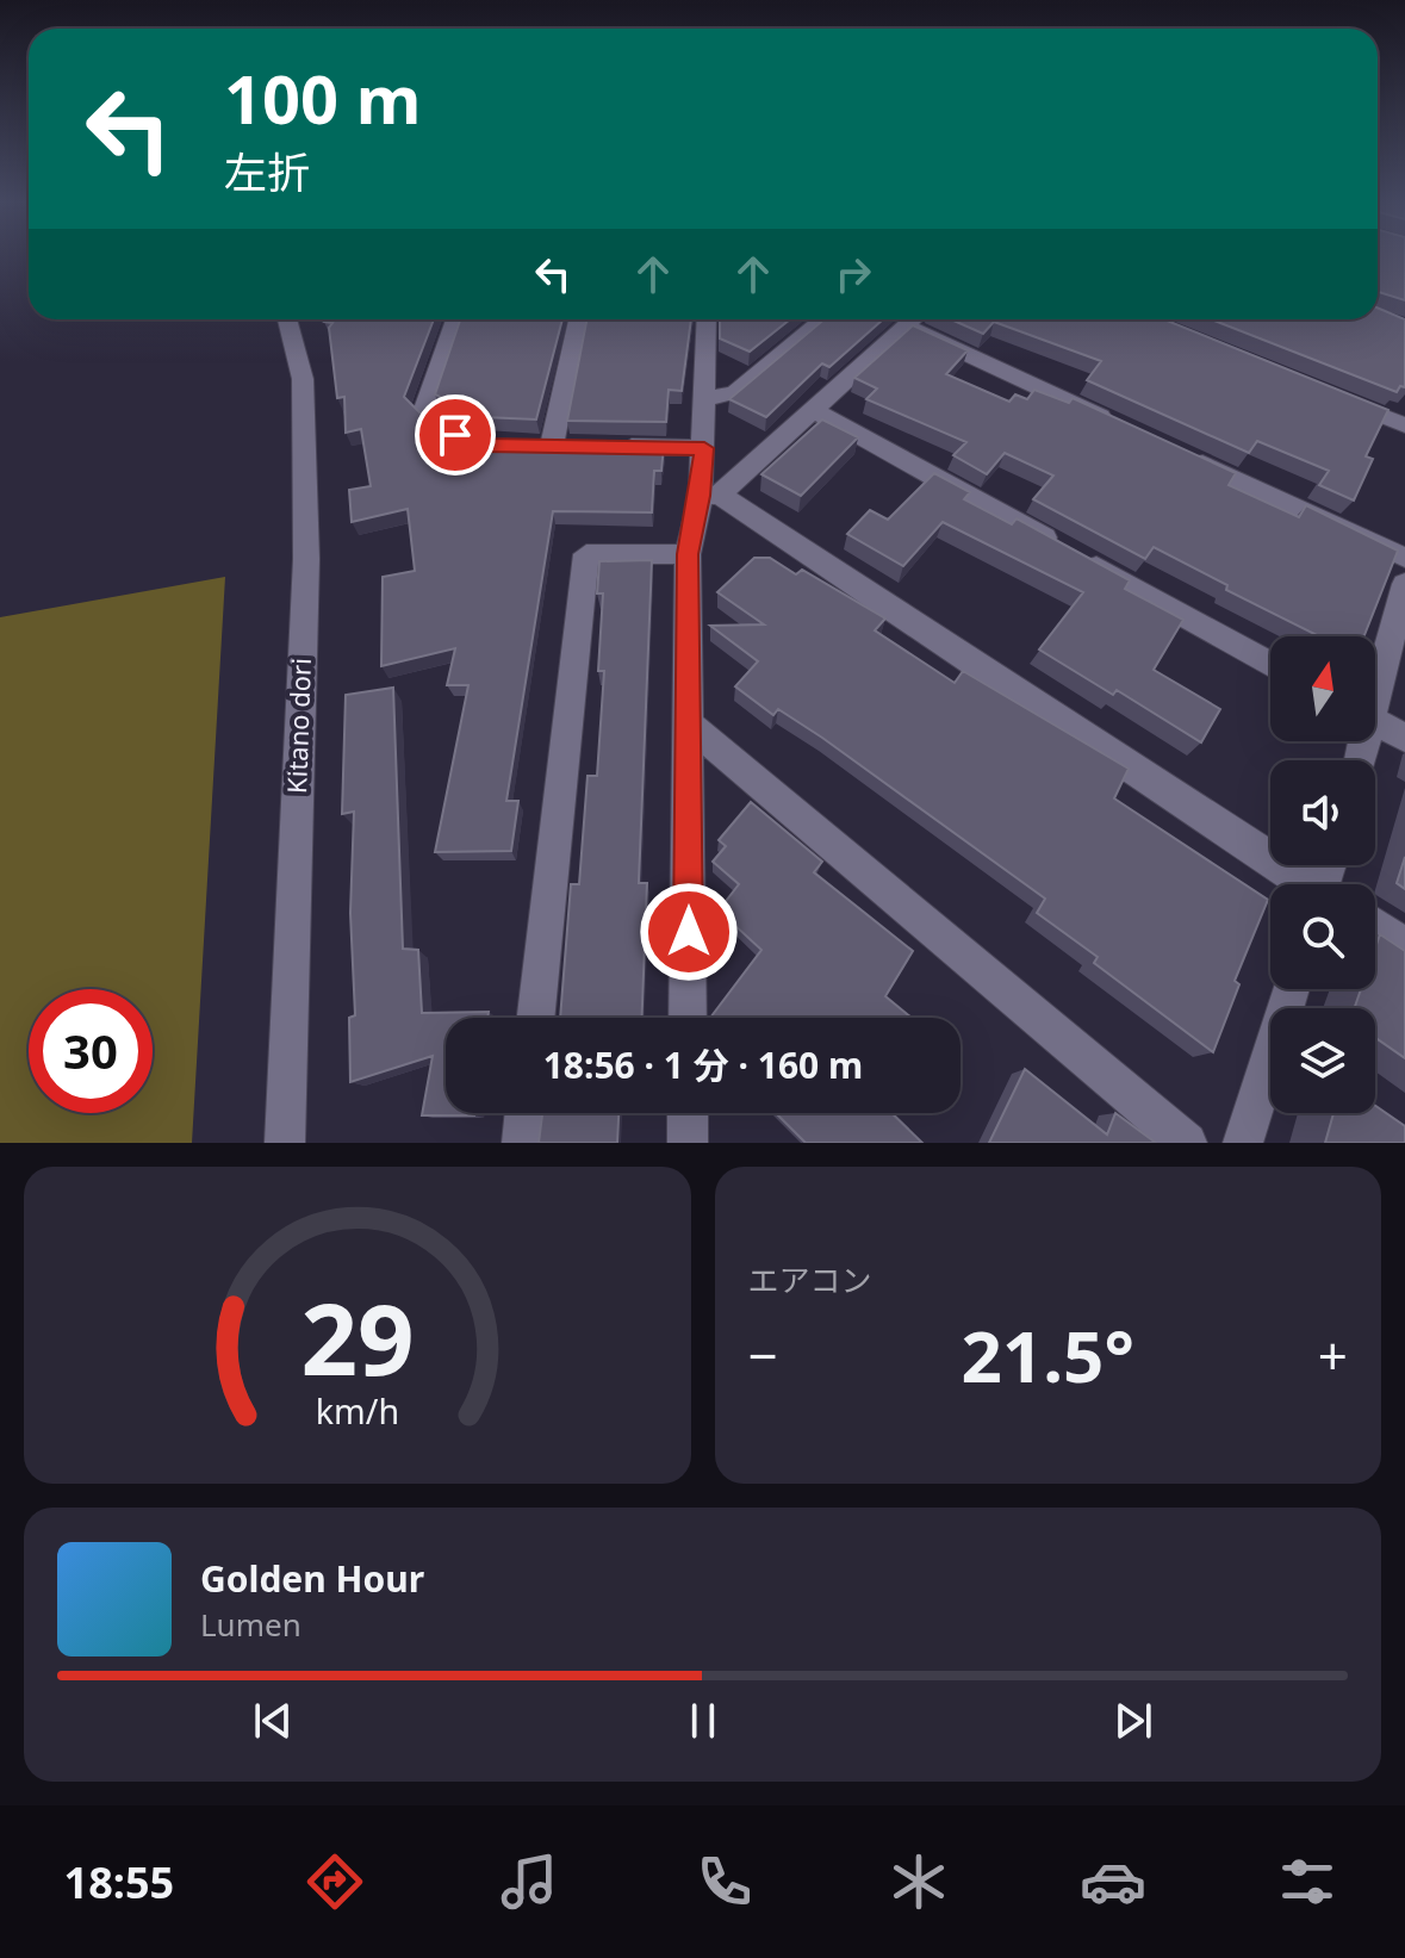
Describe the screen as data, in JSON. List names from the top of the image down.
{
  "streets": {
    "street": ["Kitano dori"]
  },
  "north": "top",
  "page": {
    "turn": ["100 m", "左折"],
    "limit": "30",
    "trip": "18:56 · 1 分 · 160 m",
    "tile": "エアコン",
    "heat": ["−", "21.5°", "+"],
    "song": ["Golden Hour", "Lumen"],
    "tabs": "18:55",
    "gauge": ["29", "km/h"]
  }
}
